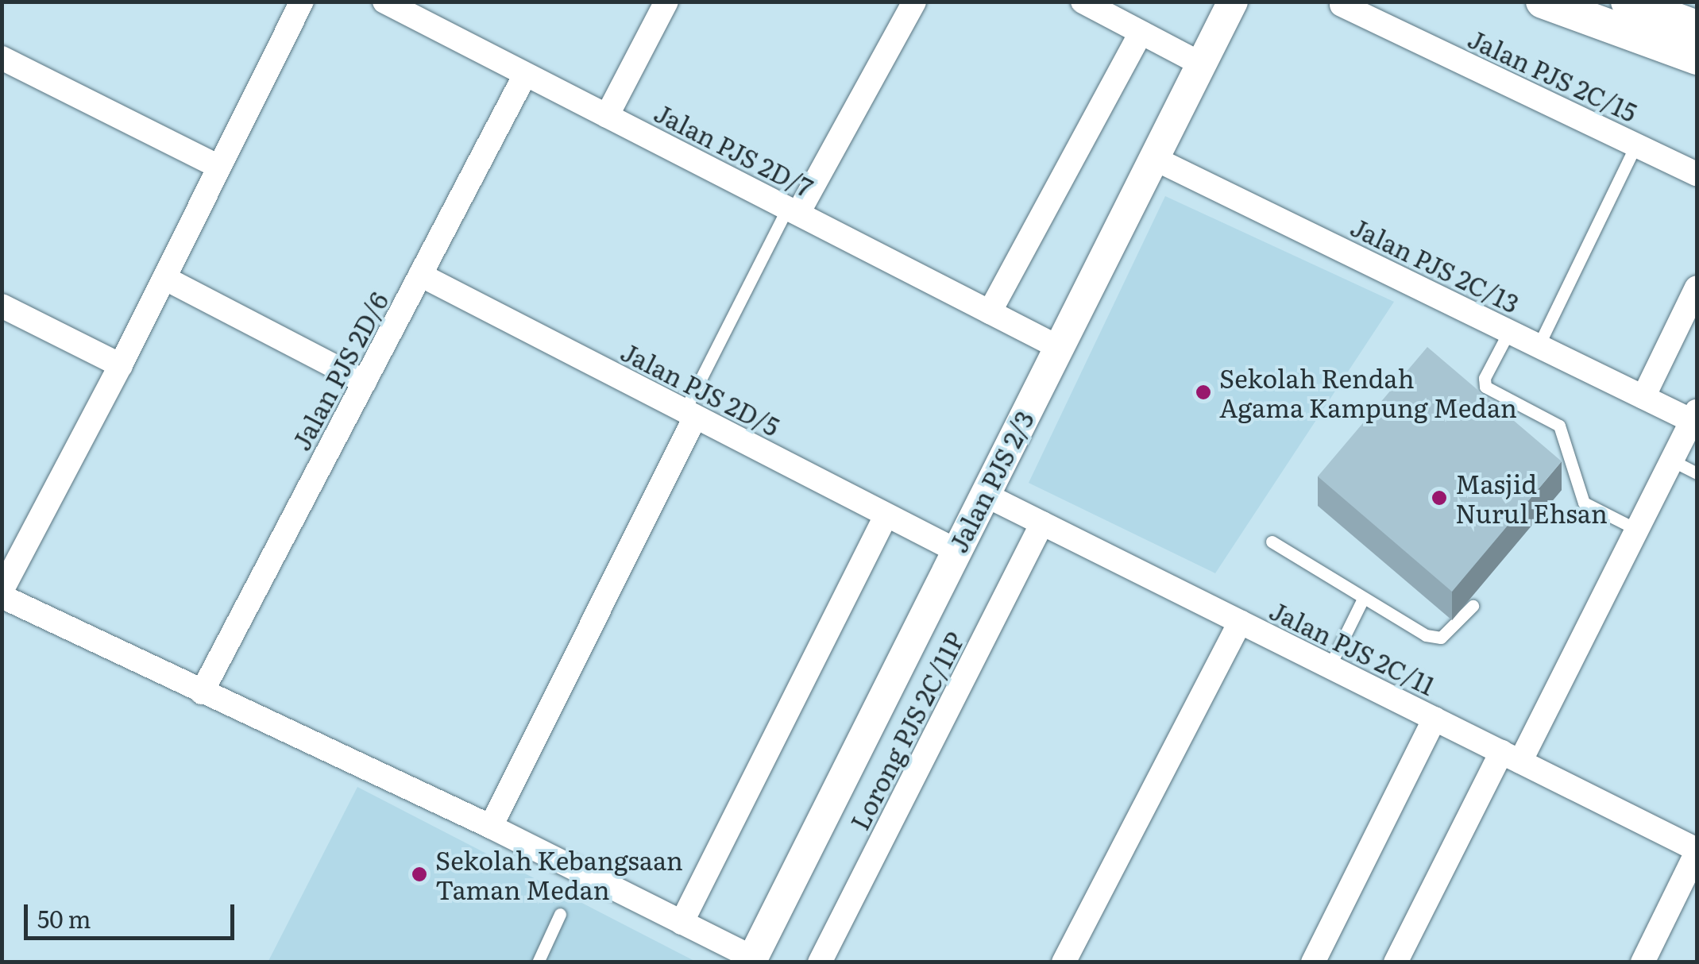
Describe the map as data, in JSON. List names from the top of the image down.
{
  "streets": {
    "street": [
      "Jalan PJS 2C/15",
      "Jalan PJS 2D/7",
      "Jalan PJS 2C/13",
      "Jalan PJS 2D/6",
      "Jalan PJS 2D/5",
      "Jalan PJS 2/3",
      "Jalan PJS 2C/11",
      "Lorong PJS 2C/11P"
    ]
  },
  "crossings": [
    ["Jalan PJS 2D/7", "Jalan PJS 2D/6"],
    ["Jalan PJS 2D/7", "Jalan PJS 2/3"],
    ["Jalan PJS 2C/13", "Jalan PJS 2/3"],
    ["Jalan PJS 2D/6", "Jalan PJS 2D/5"],
    ["Jalan PJS 2D/5", "Jalan PJS 2/3"],
    ["Jalan PJS 2/3", "Jalan PJS 2C/11"],
    ["Jalan PJS 2C/11", "Lorong PJS 2C/11P"]
  ],
  "places": ["Sekolah Rendah Agama Kampung Medan", "Masjid Nurul Ehsan", "Sekolah Kebangsaan Taman Medan"],
  "scale_bar": "50 m"
}
